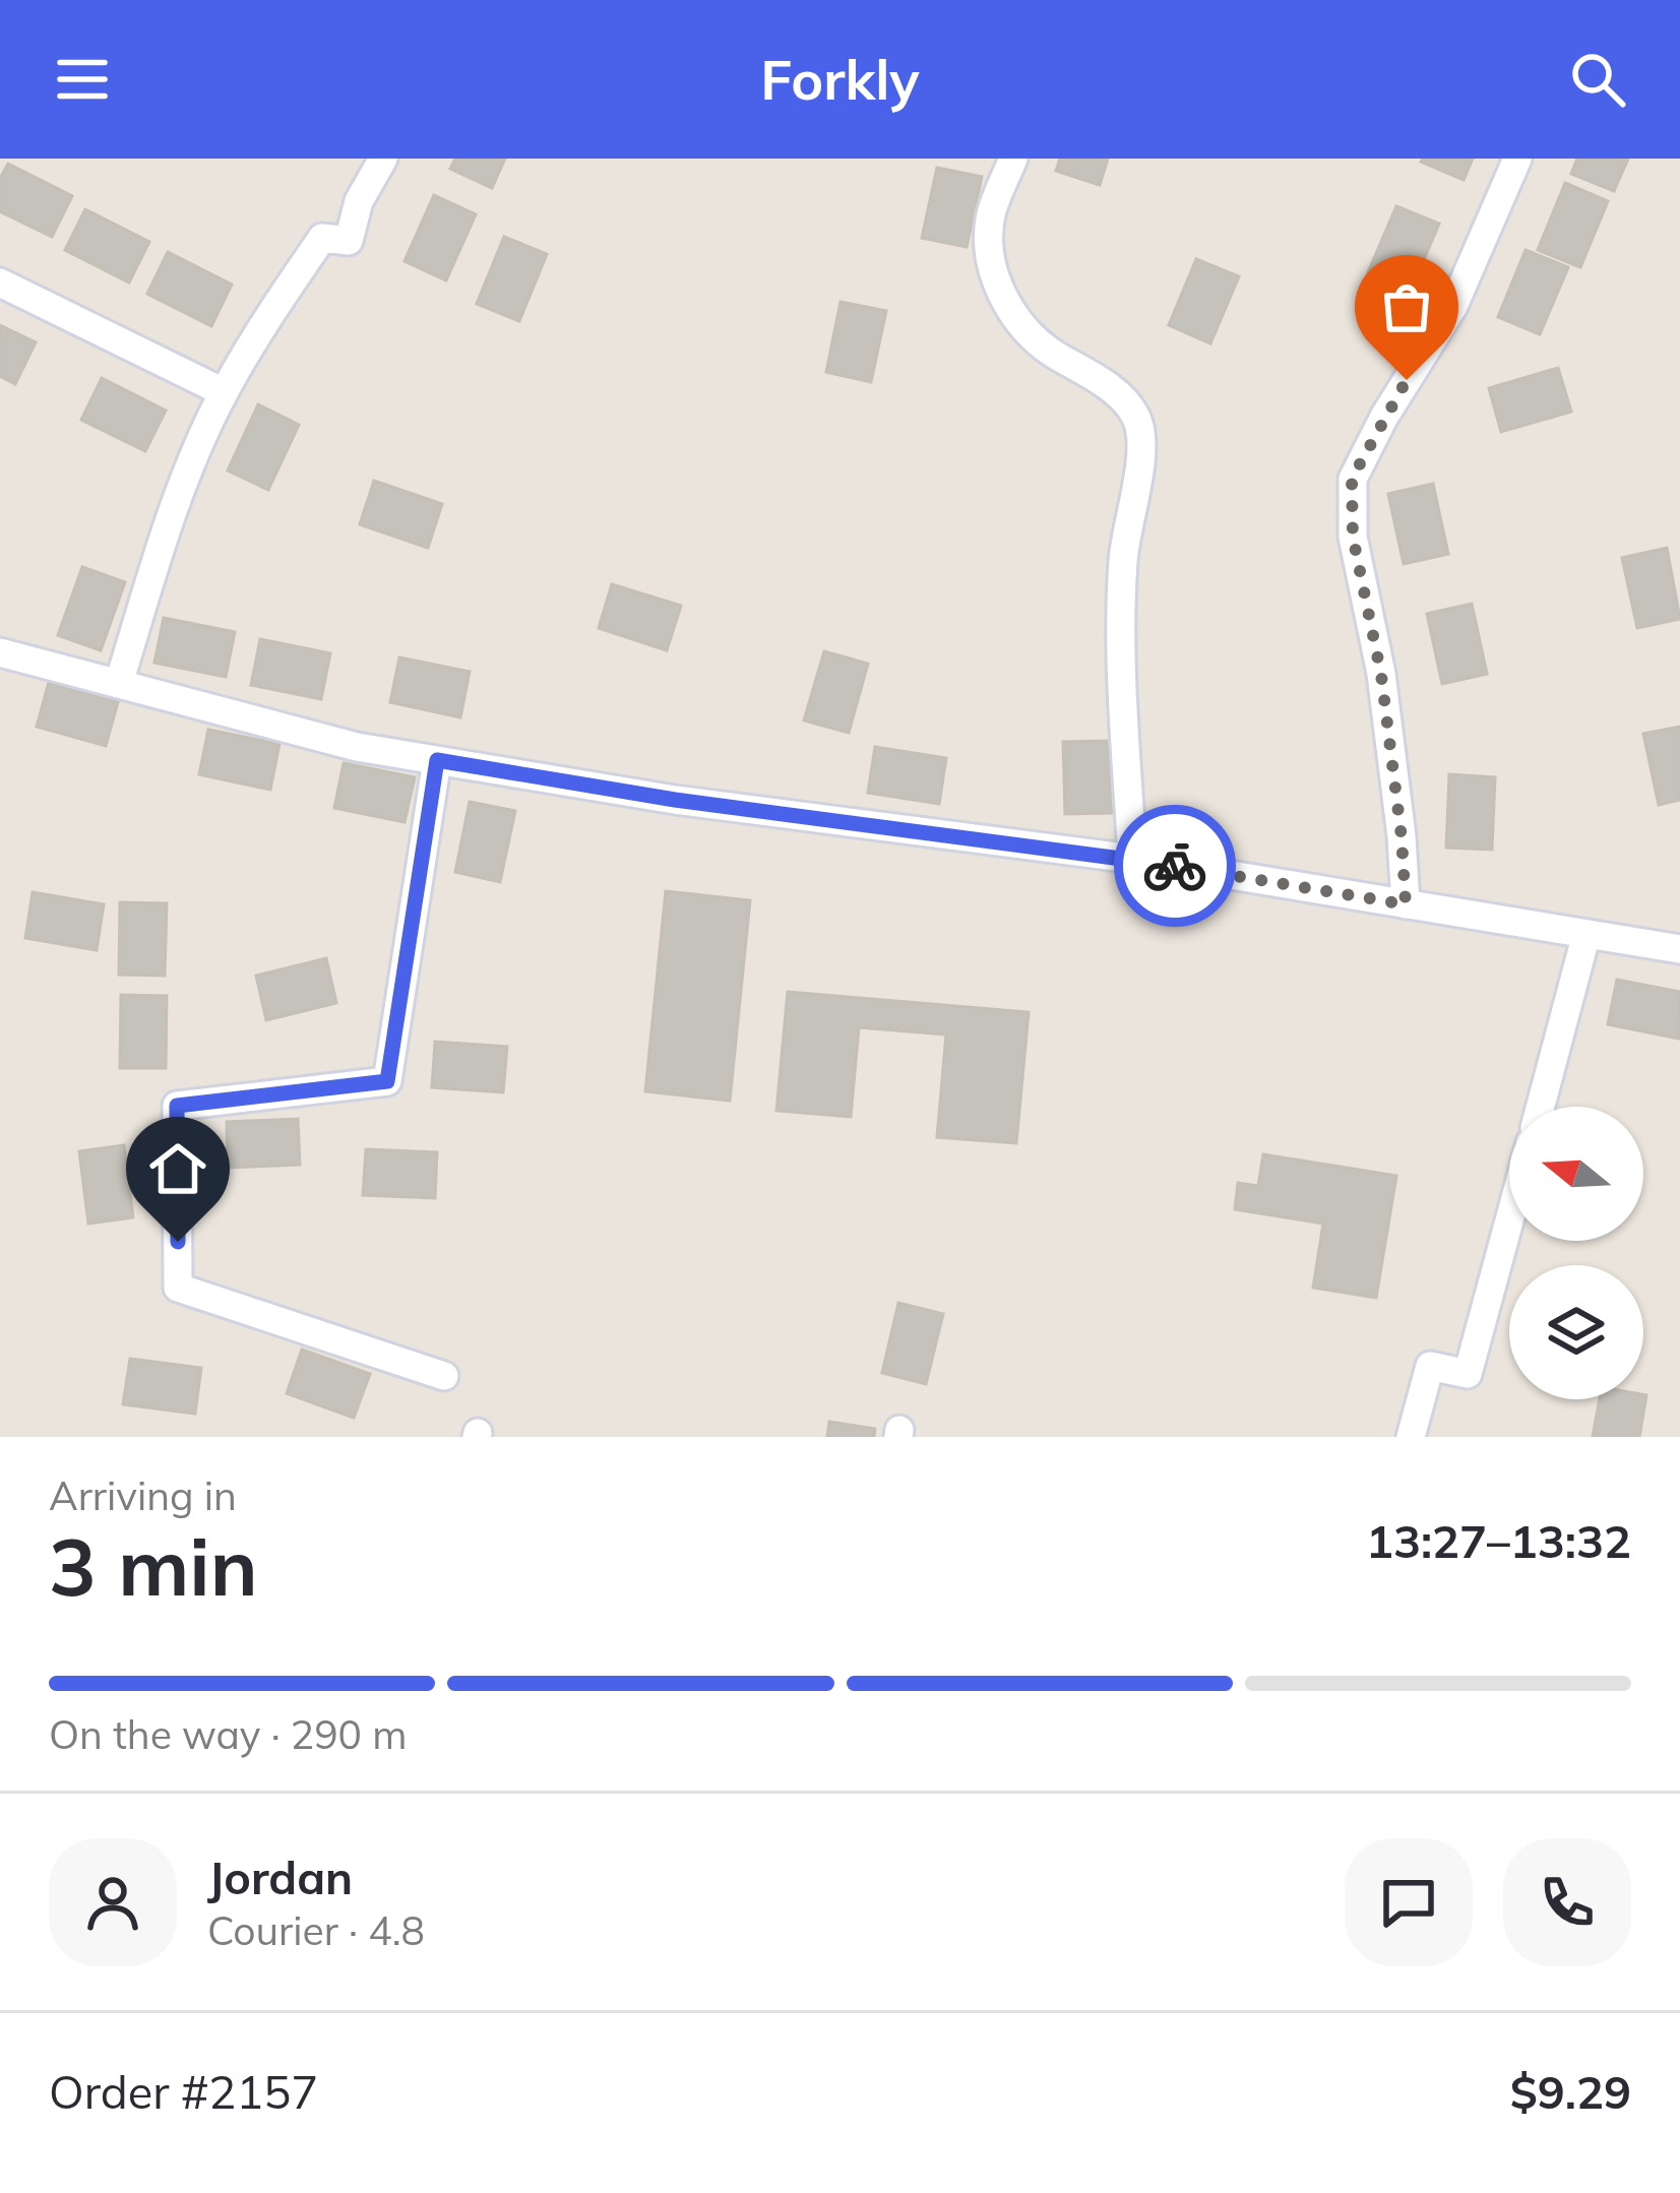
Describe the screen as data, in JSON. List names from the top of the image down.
{
  "north": "left",
  "page": {
    "header": "Forkly",
    "heading": ["3 min", "Arriving in", "13:27–13:32"],
    "panel": [
      "Jordan",
      "Courier · 4.8",
      "Order #2157",
      "$9.29"
    ],
    "bar": "On the way · 290 m"
  }
}
